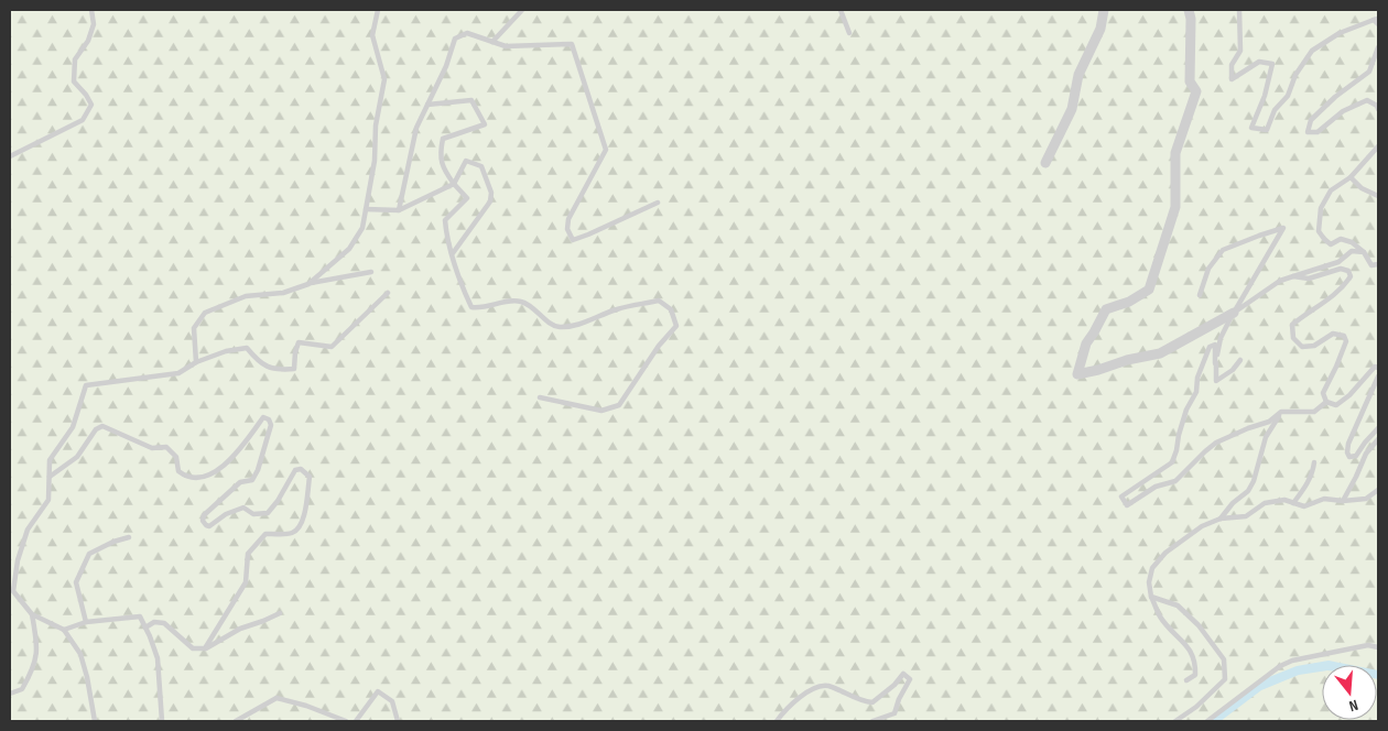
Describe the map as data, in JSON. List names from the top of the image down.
{
  "north": "bottom"
}
